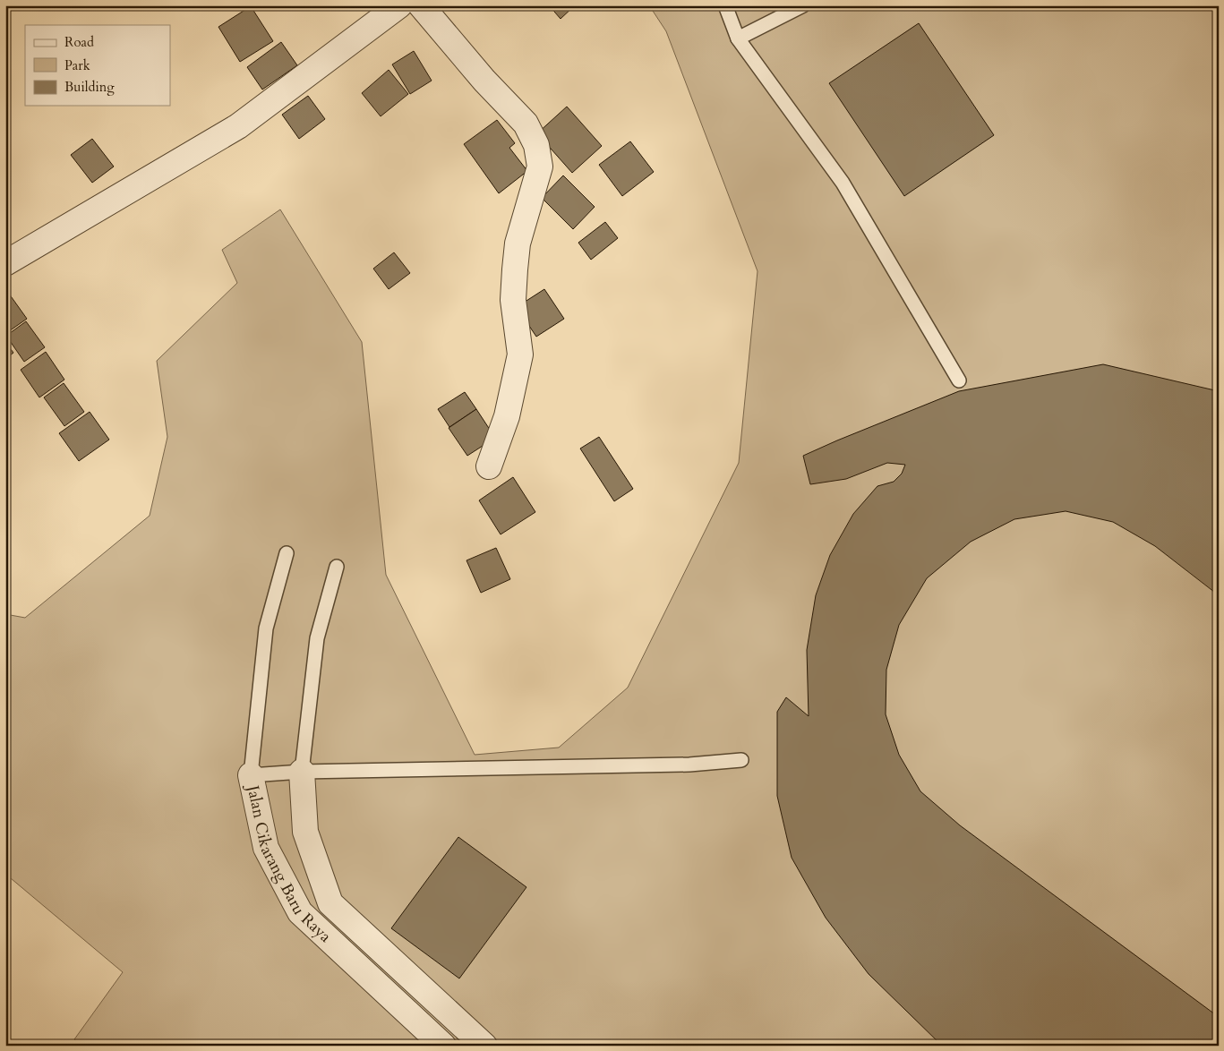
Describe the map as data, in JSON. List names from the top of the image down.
{
  "streets": {
    "street": ["Jalan Cikarang Baru Raya"]
  },
  "legend": ["Road", "Park", "Building"]
}
